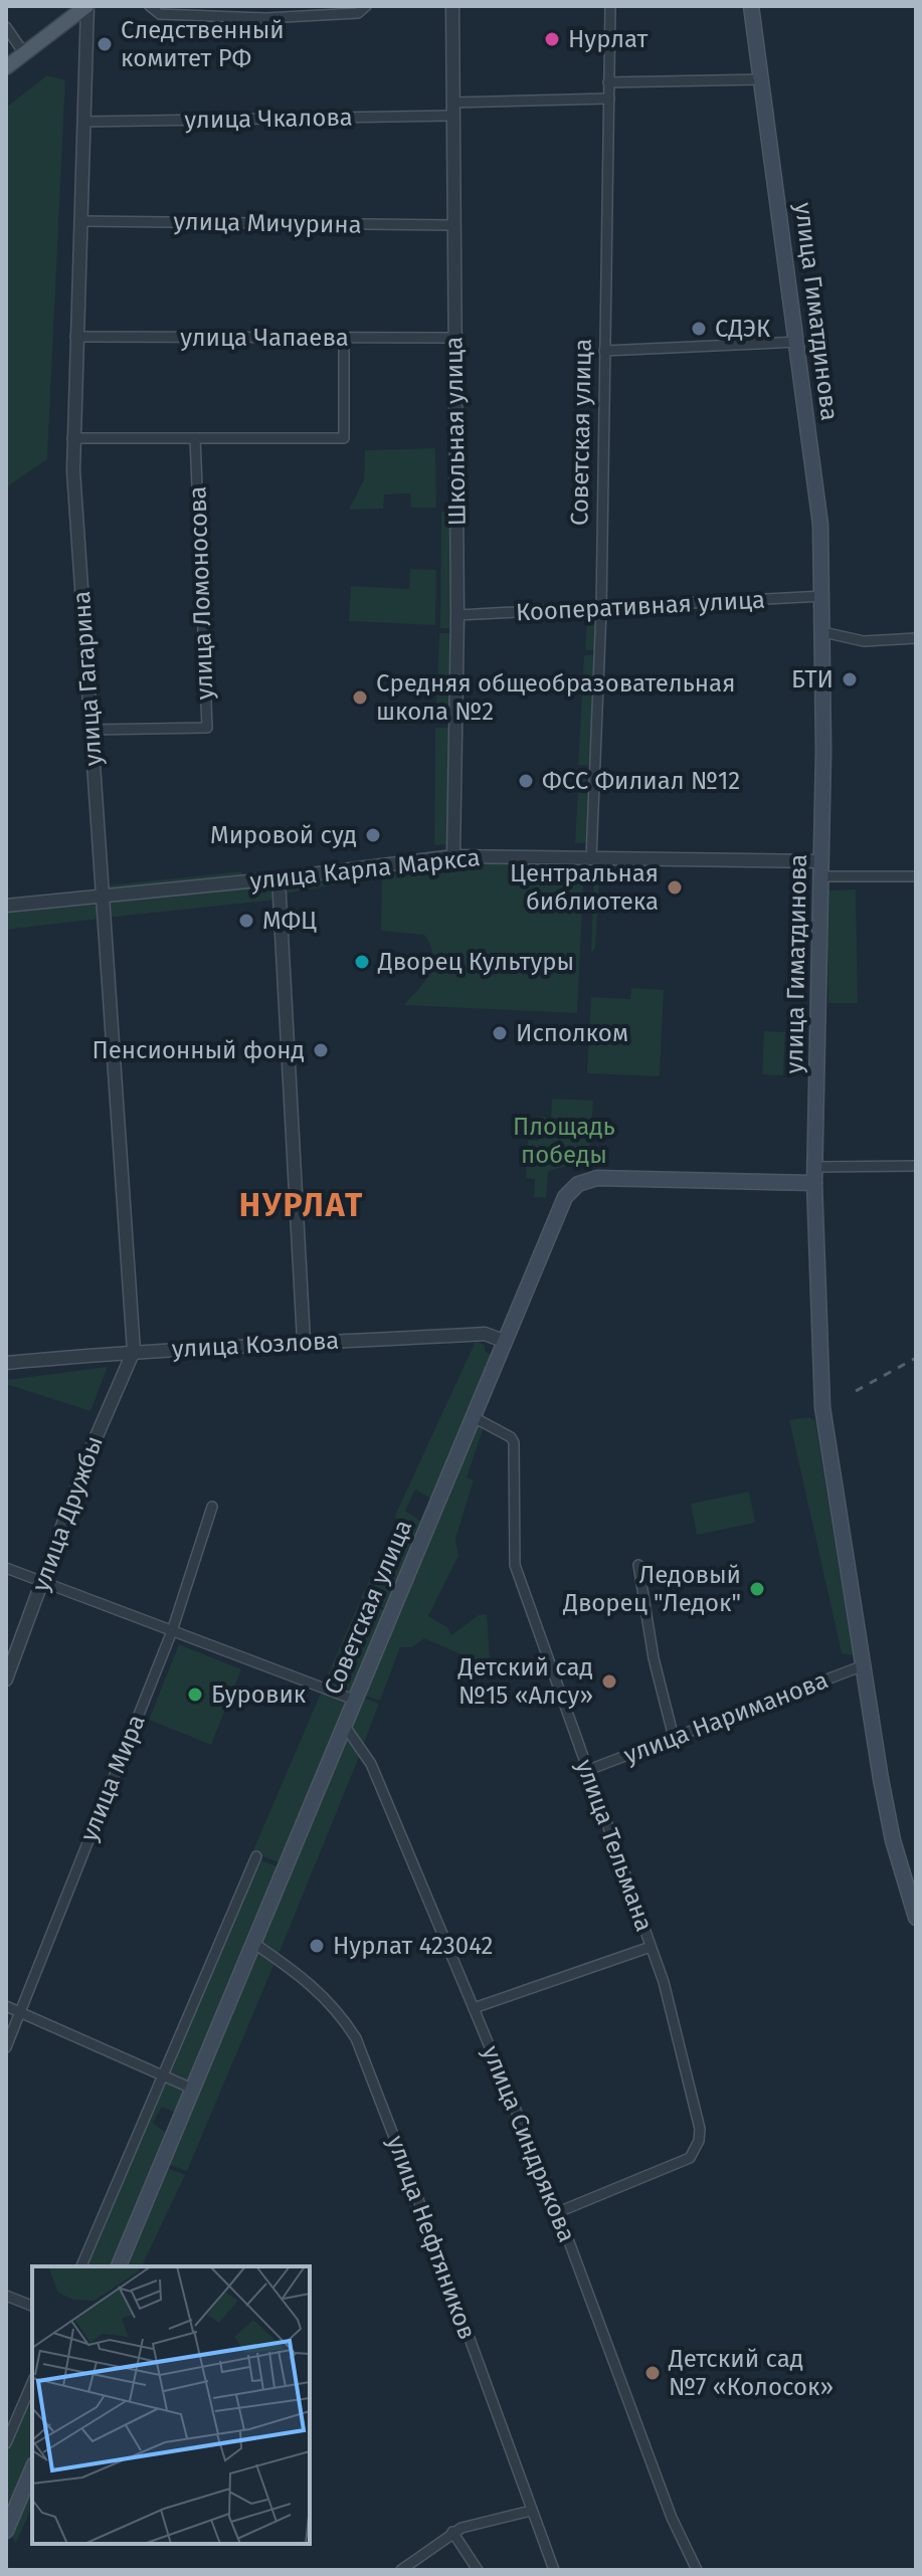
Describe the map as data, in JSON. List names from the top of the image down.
{
  "streets": {
    "main road": ["улица Гиматдинова", "Советская улица"],
    "street": [
      "улица Чкалова",
      "улица Мичурина",
      "улица Чапаева",
      "Школьная улица",
      "улица Ломоносова",
      "Кооперативная улица",
      "улица Гагарина",
      "улица Карла Маркса",
      "улица Козлова",
      "улица Дружбы",
      "улица Нариманова",
      "улица Мира",
      "улица Тельмана",
      "улица Синдрякова",
      "улица Нефтяников"
    ]
  },
  "crossings": [
    ["улица Чкалова", "Школьная улица"],
    ["улица Чкалова", "Советская улица"],
    ["улица Чкалова", "улица Гагарина"],
    ["улица Мичурина", "Школьная улица"],
    ["улица Мичурина", "улица Гагарина"],
    ["улица Гиматдинова", "Советская улица"],
    ["улица Гиматдинова", "Кооперативная улица"],
    ["улица Гиматдинова", "улица Карла Маркса"],
    ["улица Гиматдинова", "улица Нариманова"],
    ["улица Чапаева", "Школьная улица"],
    ["улица Чапаева", "улица Гагарина"],
    ["Школьная улица", "Кооперативная улица"],
    ["Школьная улица", "улица Карла Маркса"],
    ["Советская улица", "Кооперативная улица"],
    ["Советская улица", "улица Карла Маркса"],
    ["Советская улица", "улица Козлова"],
    ["Советская улица", "улица Тельмана"],
    ["Советская улица", "улица Синдрякова"],
    ["Советская улица", "улица Нефтяников"],
    ["улица Ломоносова", "улица Гагарина"],
    ["улица Гагарина", "улица Карла Маркса"],
    ["улица Гагарина", "улица Козлова"],
    ["улица Гагарина", "улица Дружбы"],
    ["улица Козлова", "улица Дружбы"],
    ["улица Нариманова", "улица Тельмана"],
    ["улица Тельмана", "улица Синдрякова"]
  ],
  "districts": ["НУРЛАТ"],
  "parks": ["Площадь победы"],
  "places": [
    "Нурлат",
    "Следственный комитет РФ",
    "СДЭК",
    "БТИ",
    "Средняя общеобразовательная школа №2",
    "ФСС Филиал №12",
    "Мировой суд",
    "Центральная библиотека",
    "МФЦ",
    "Дворец Культуры",
    "Исполком",
    "Пенсионный фонд",
    "Ледовый Дворец \"Ледок\"",
    "Детский сад №15 «Алсу»",
    "Буровик",
    "Нурлат 423042",
    "Детский сад №7 «Колосок»"
  ]
}
